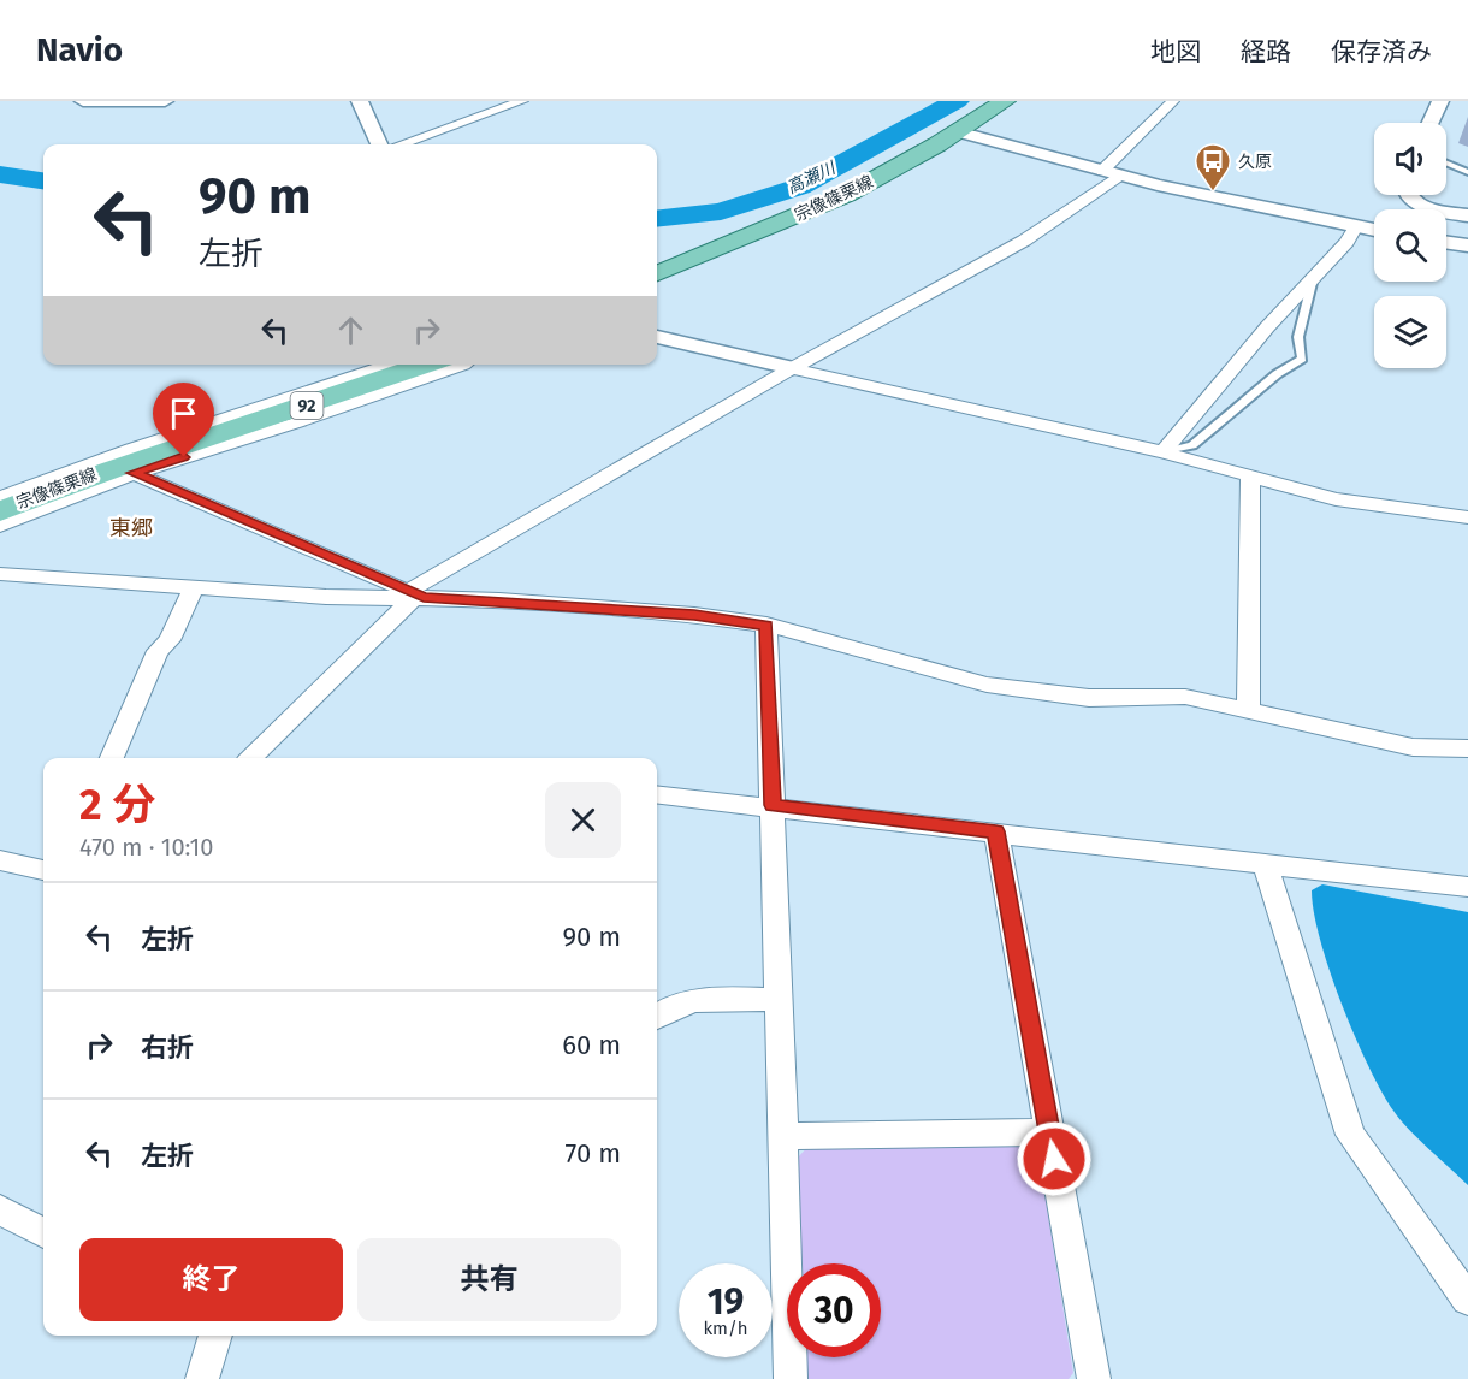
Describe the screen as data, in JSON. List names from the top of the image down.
{
  "streets": {
    "main road": ["宗像篠栗線", "92"]
  },
  "districts": ["東郷"],
  "water": ["高瀬川"],
  "places": {
    "bus stop": ["久原"]
  },
  "page": {
    "header": "Navio",
    "nav": ["地図", "経路", "保存済み"],
    "turn": ["90 m", "左折"],
    "heading": ["2 分", "470 m · 10:10"],
    "list": [
      {
        "name": "左折",
        "value": "90 m"
      },
      {
        "name": "右折",
        "value": "60 m"
      },
      {
        "name": "左折",
        "value": "70 m"
      }
    ],
    "buttons": ["終了", "共有"],
    "speed": "19 km/h",
    "limit": "30"
  }
}
